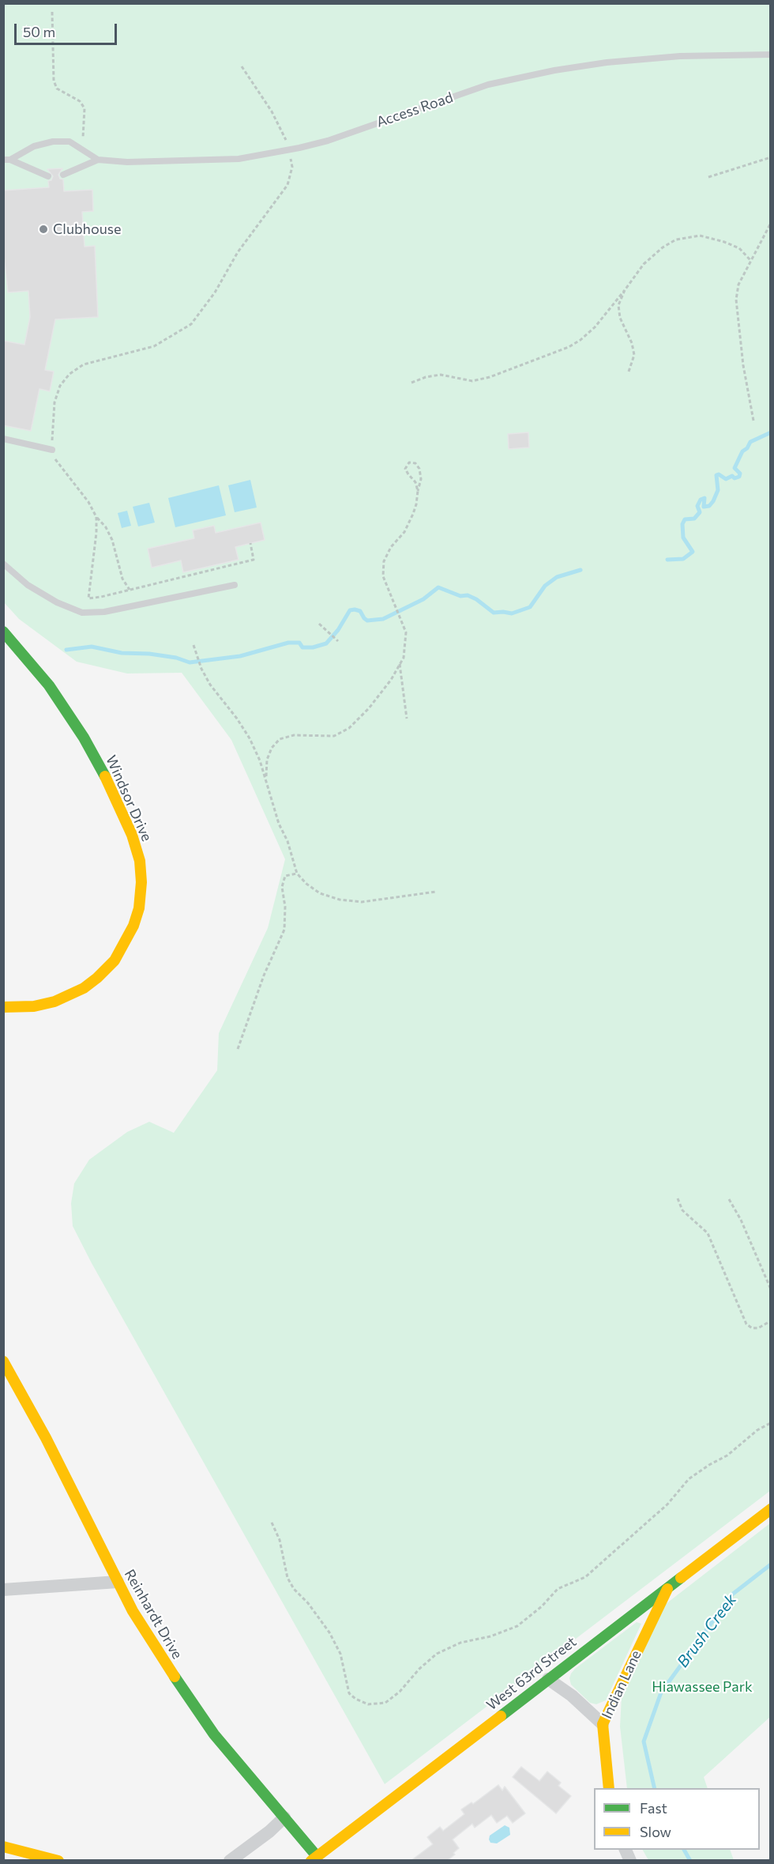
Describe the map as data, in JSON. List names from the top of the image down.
{
  "streets": {
    "street": [
      "Windsor Drive",
      "Reinhardt Drive",
      "West 63rd Street",
      "Indian Lane"
    ],
    "lane": ["Access Road"]
  },
  "crossings": [
    ["Reinhardt Drive", "West 63rd Street"],
    ["West 63rd Street", "Indian Lane"]
  ],
  "water": ["Brush Creek"],
  "parks": ["Hiawassee Park"],
  "places": ["Clubhouse"],
  "legend": ["Fast", "Slow"],
  "scale_bar": "50 m"
}
